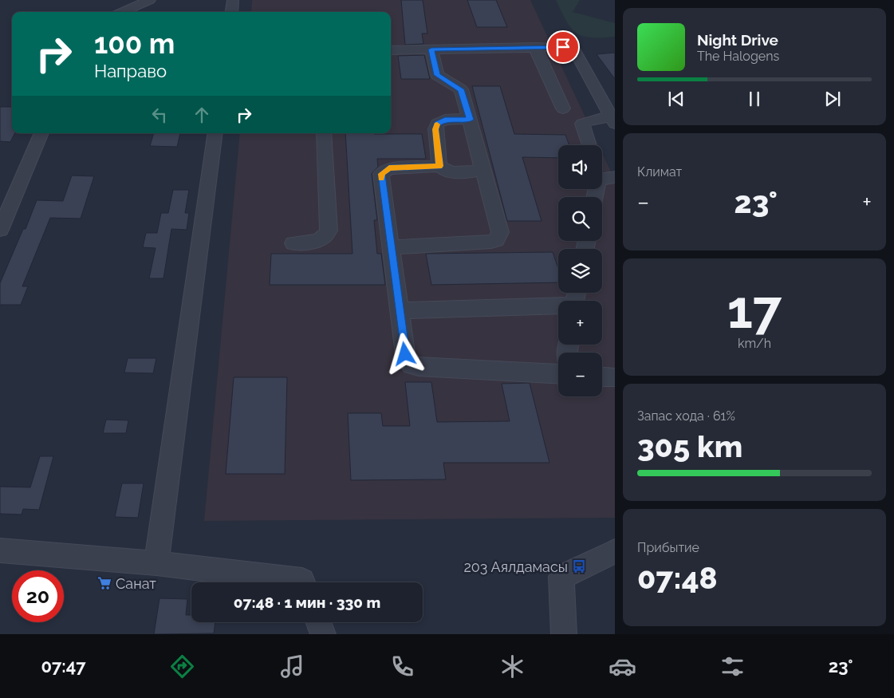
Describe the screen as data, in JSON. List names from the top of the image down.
{
  "places": {
    "bus stop": ["203 Аялдамасы"],
    "supermarket": ["Санат"]
  },
  "page": {
    "turn": ["100 m", "Направо"],
    "song": ["Night Drive", "The Halogens"],
    "tile": [
      "Климат",
      ["17", "km/h"],
      ["Запас хода · 61%", "305 km"],
      ["Прибытие", "07:48"]
    ],
    "map_buttons": ["+", "−"],
    "heat": ["−", "23°", "+"],
    "limit": "20",
    "trip": "07:48 · 1 мин · 330 m",
    "tabs": ["07:47", "23°"]
  }
}
